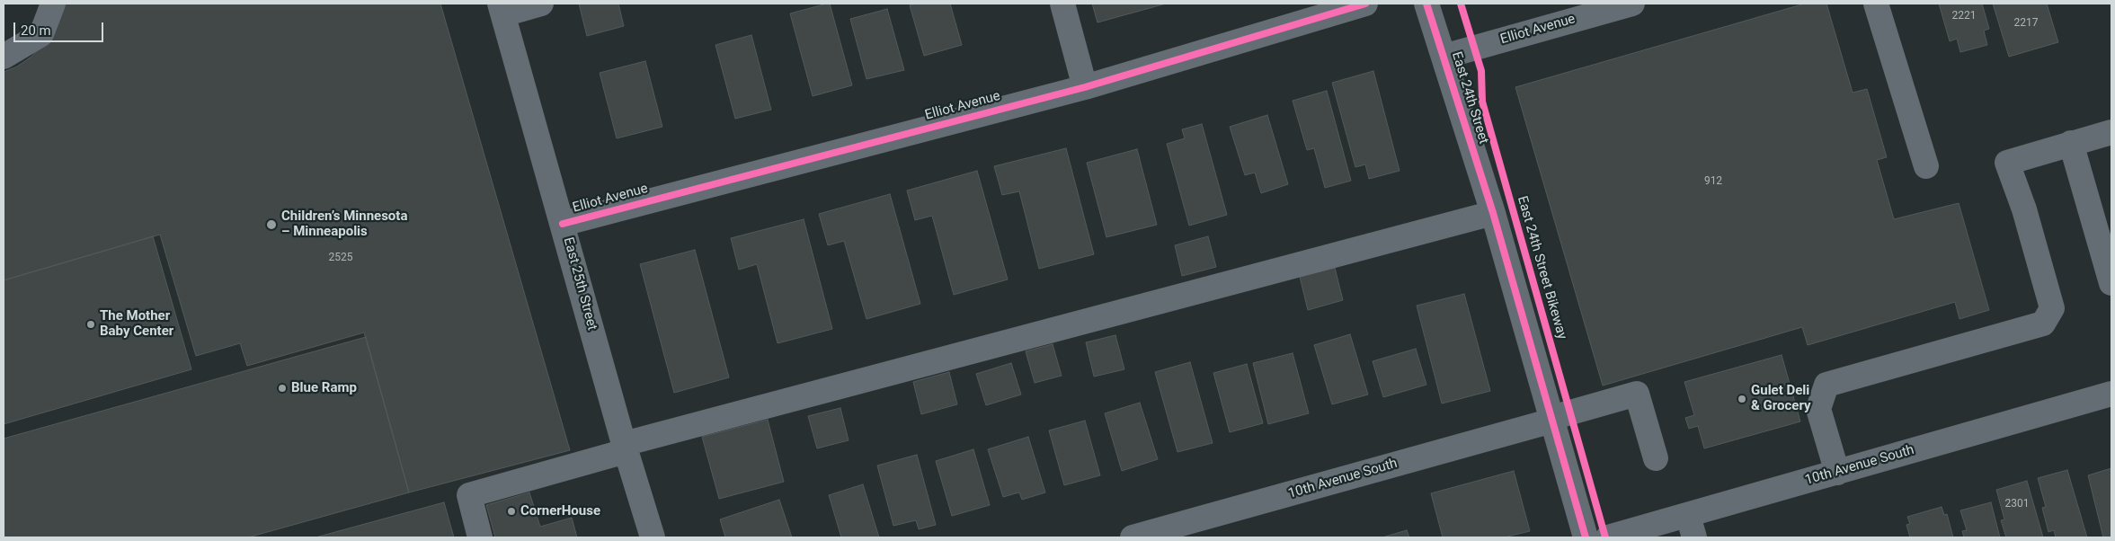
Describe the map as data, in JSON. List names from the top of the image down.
{
  "streets": {
    "street": [
      "Elliot Avenue",
      "East 24th Street",
      "East 25th Street",
      "10th Avenue South"
    ],
    "cycle path": ["East 24th Street Bikeway"]
  },
  "crossings": [
    ["Elliot Avenue", "East 24th Street"],
    ["Elliot Avenue", "East 25th Street"],
    ["East 24th Street", "10th Avenue South"]
  ],
  "places": [
    "Children’s Minnesota – Minneapolis",
    "The Mother Baby Center",
    "Blue Ramp",
    "Gulet Deli & Grocery",
    "CornerHouse"
  ],
  "house_numbers": [
    "2221",
    "2217",
    "912",
    "2525",
    "2301"
  ],
  "scale_bar": "20 m"
}
